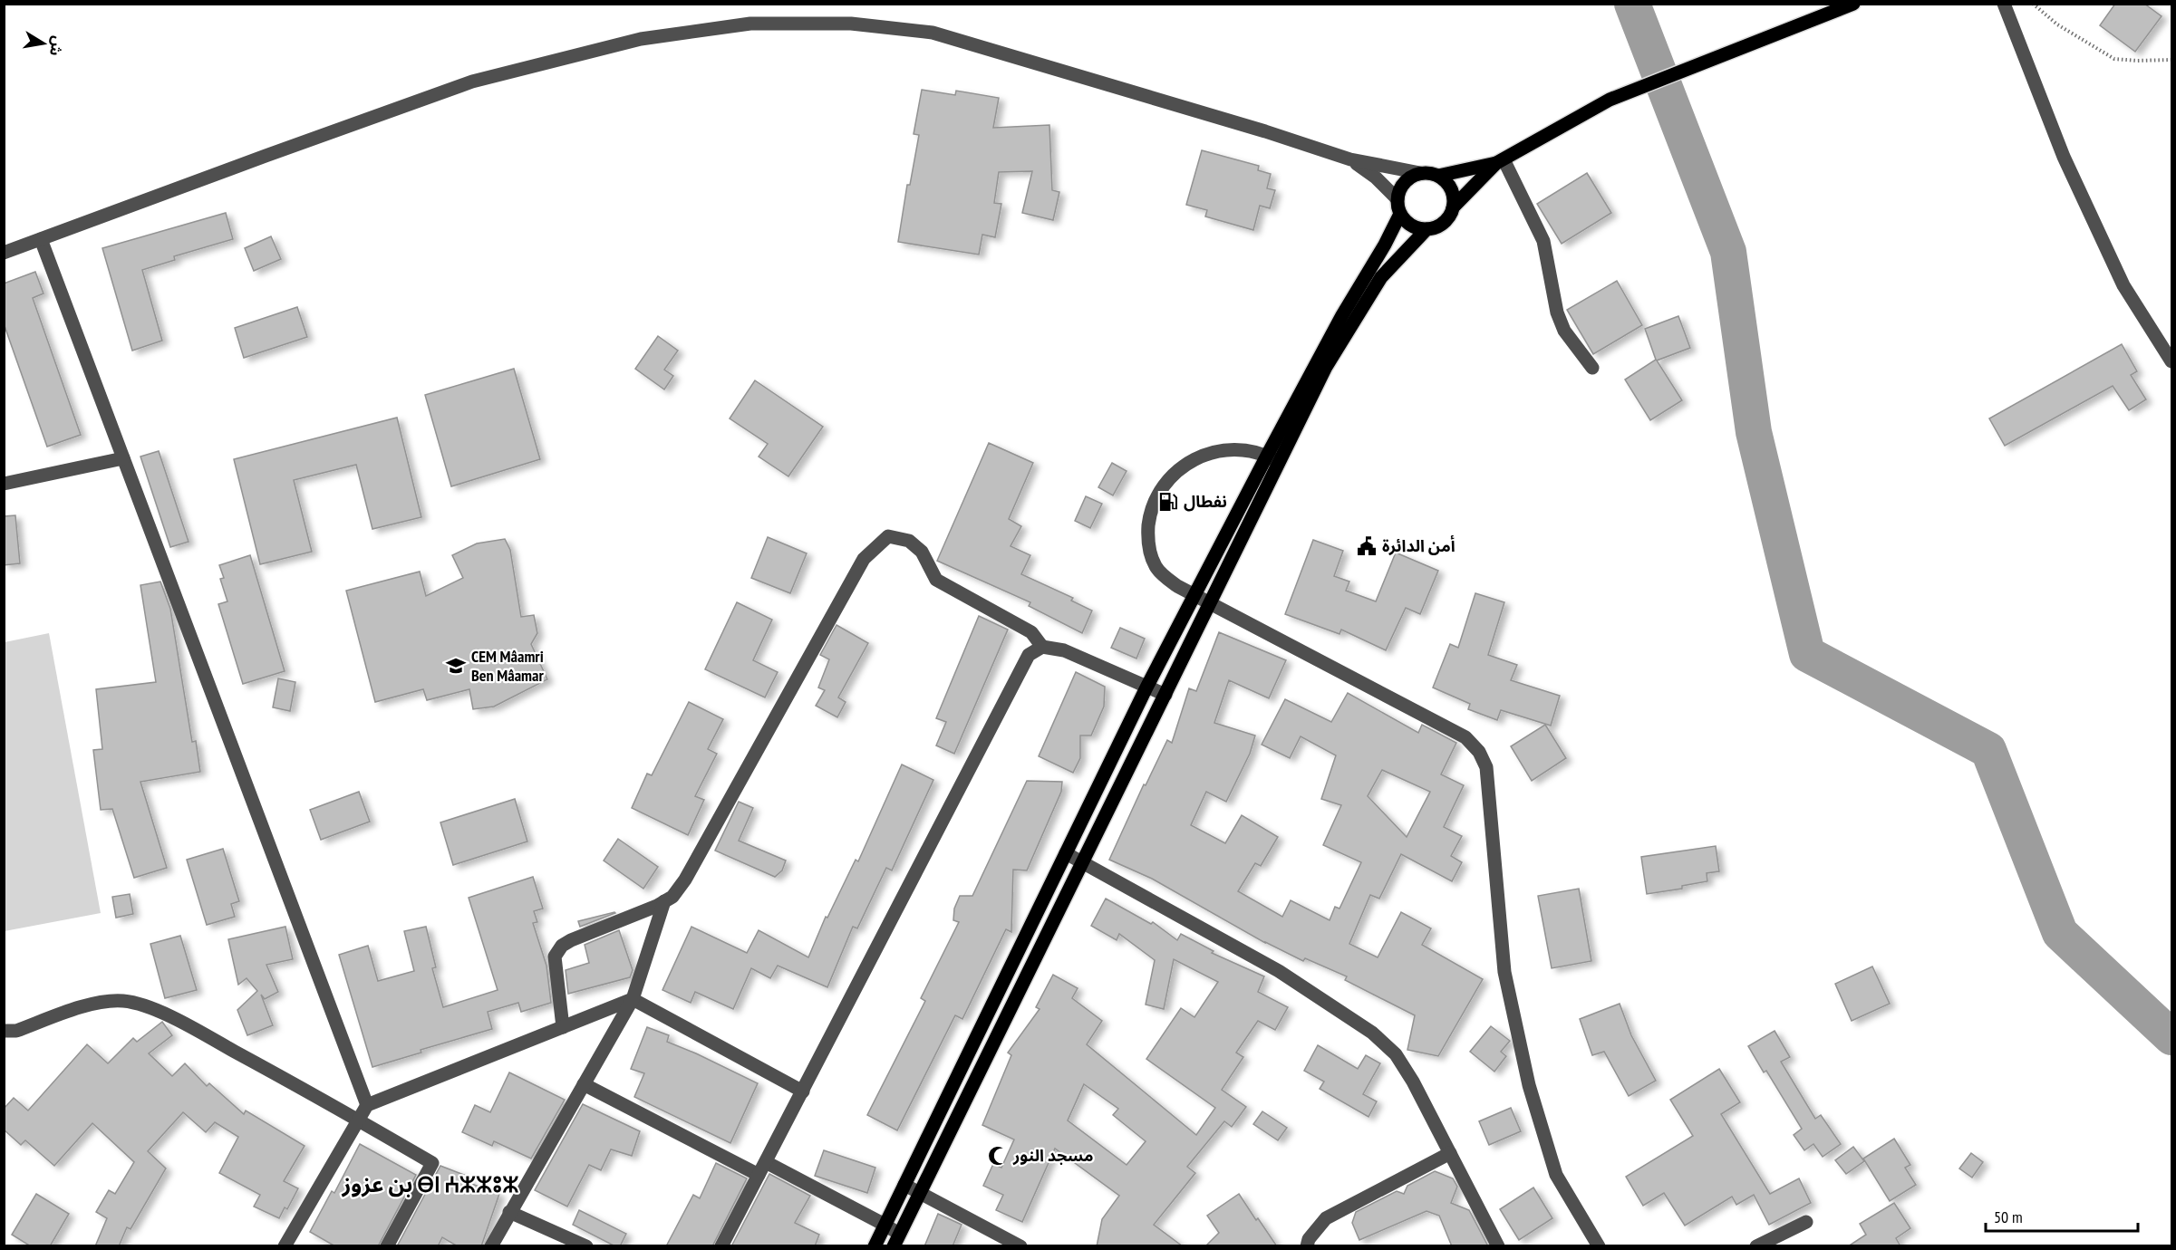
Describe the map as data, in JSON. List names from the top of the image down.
{
  "districts": ["بن عزوز ⴱⵏ ⵄⵣⵣⵓⵣ"],
  "places": {
    "fuel station": ["نفطال"],
    "public building": ["أمن الدائرة"],
    "school or university": ["CEM Mâamri Ben Mâamar"],
    "mosque": ["مسجد النور"]
  },
  "scale_bar": "50 m",
  "north": "right"
}
